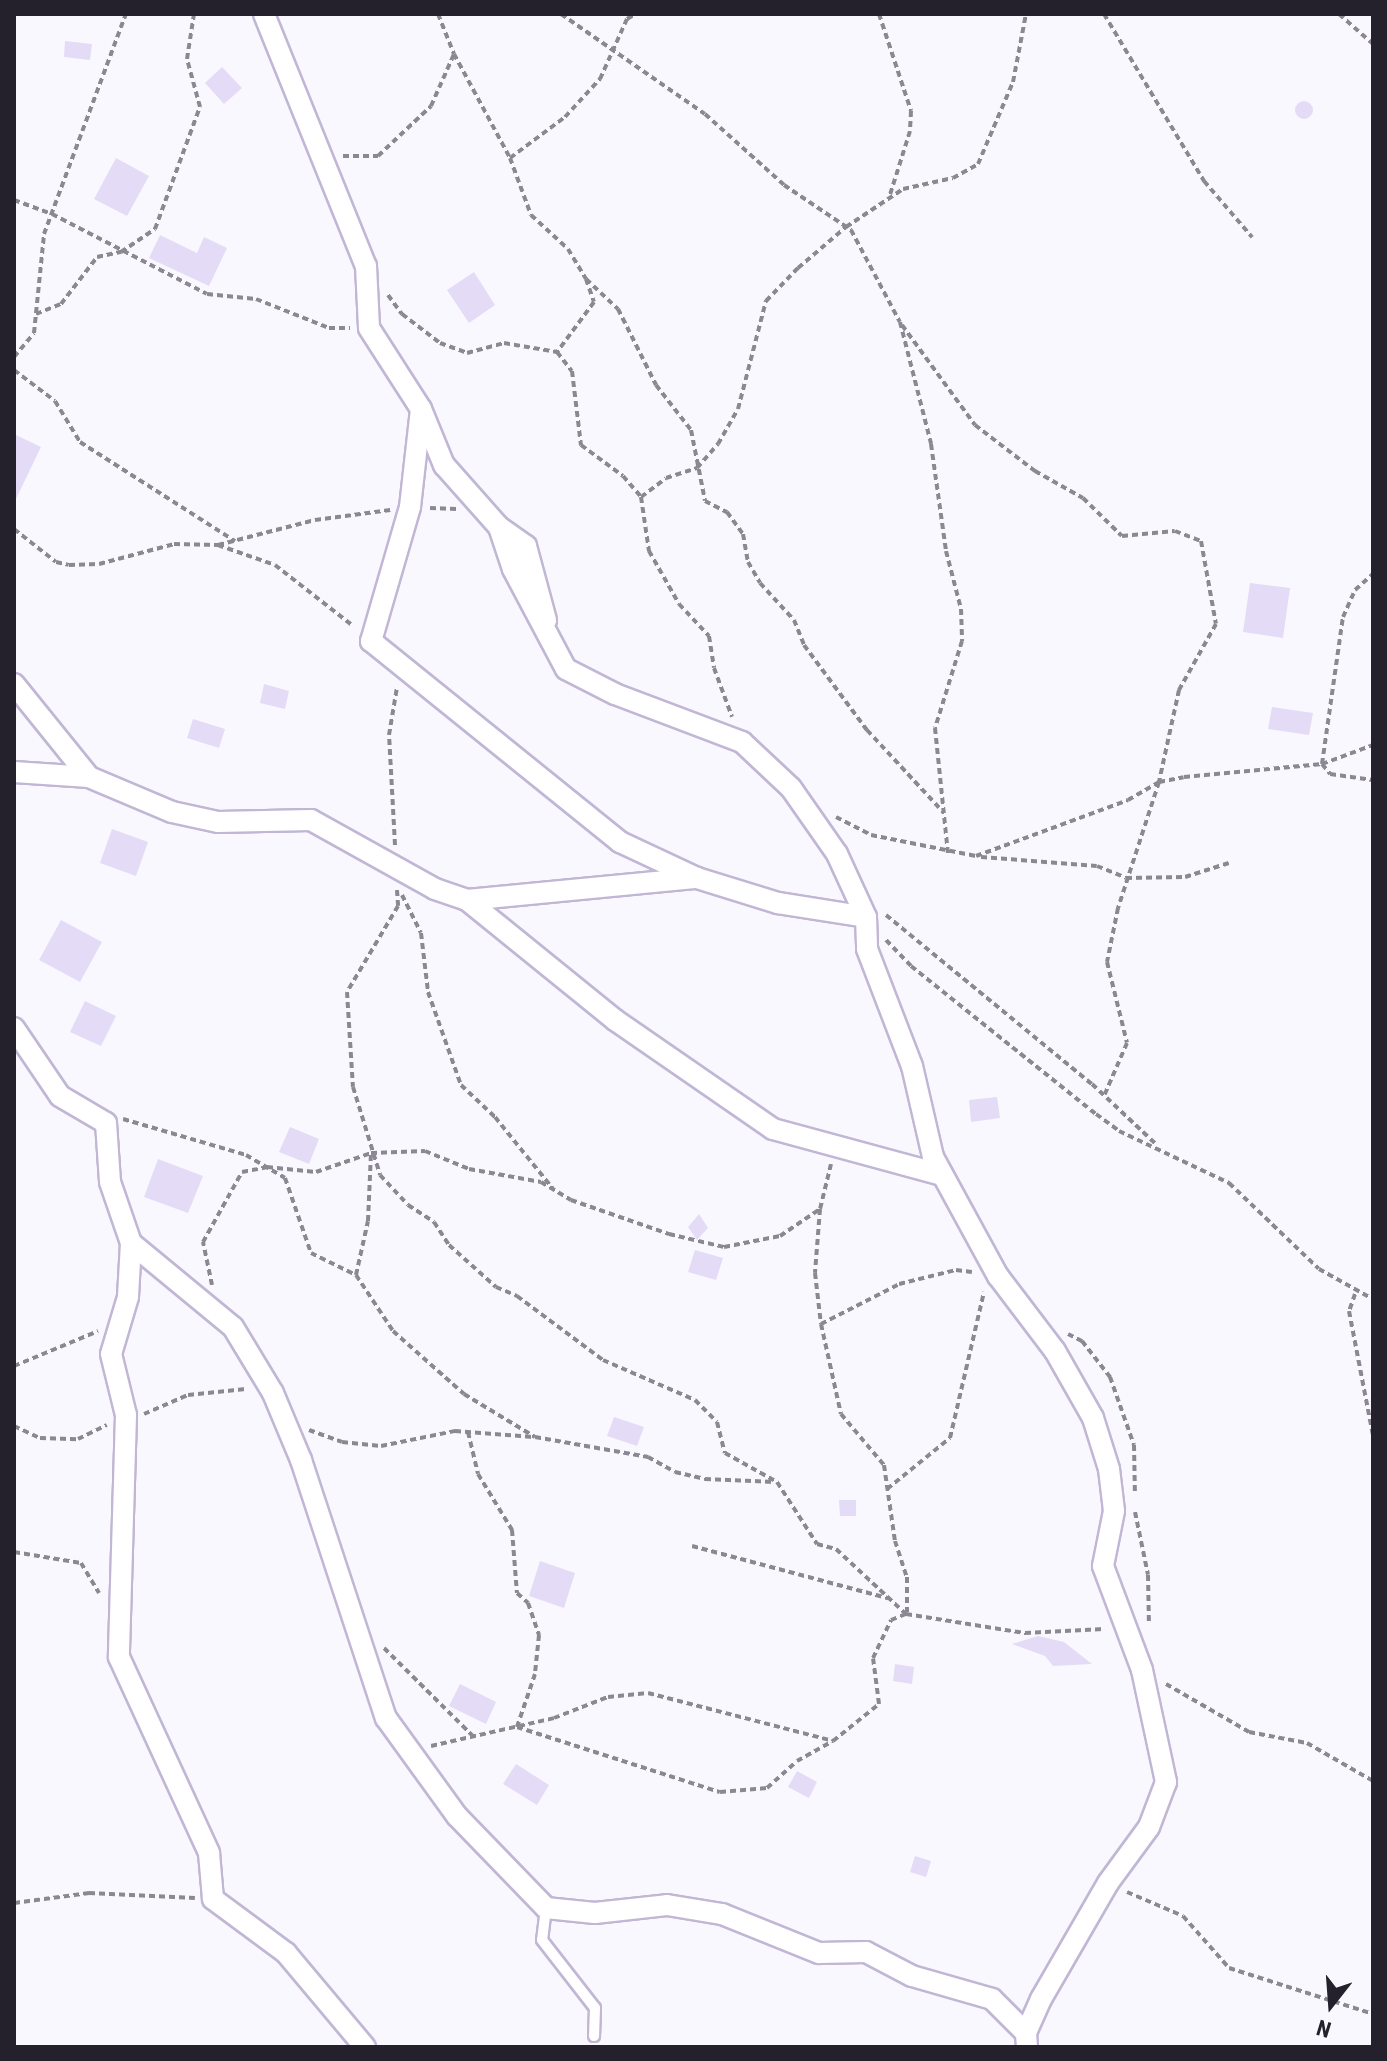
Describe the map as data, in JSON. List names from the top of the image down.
{
  "north": "bottom"
}
